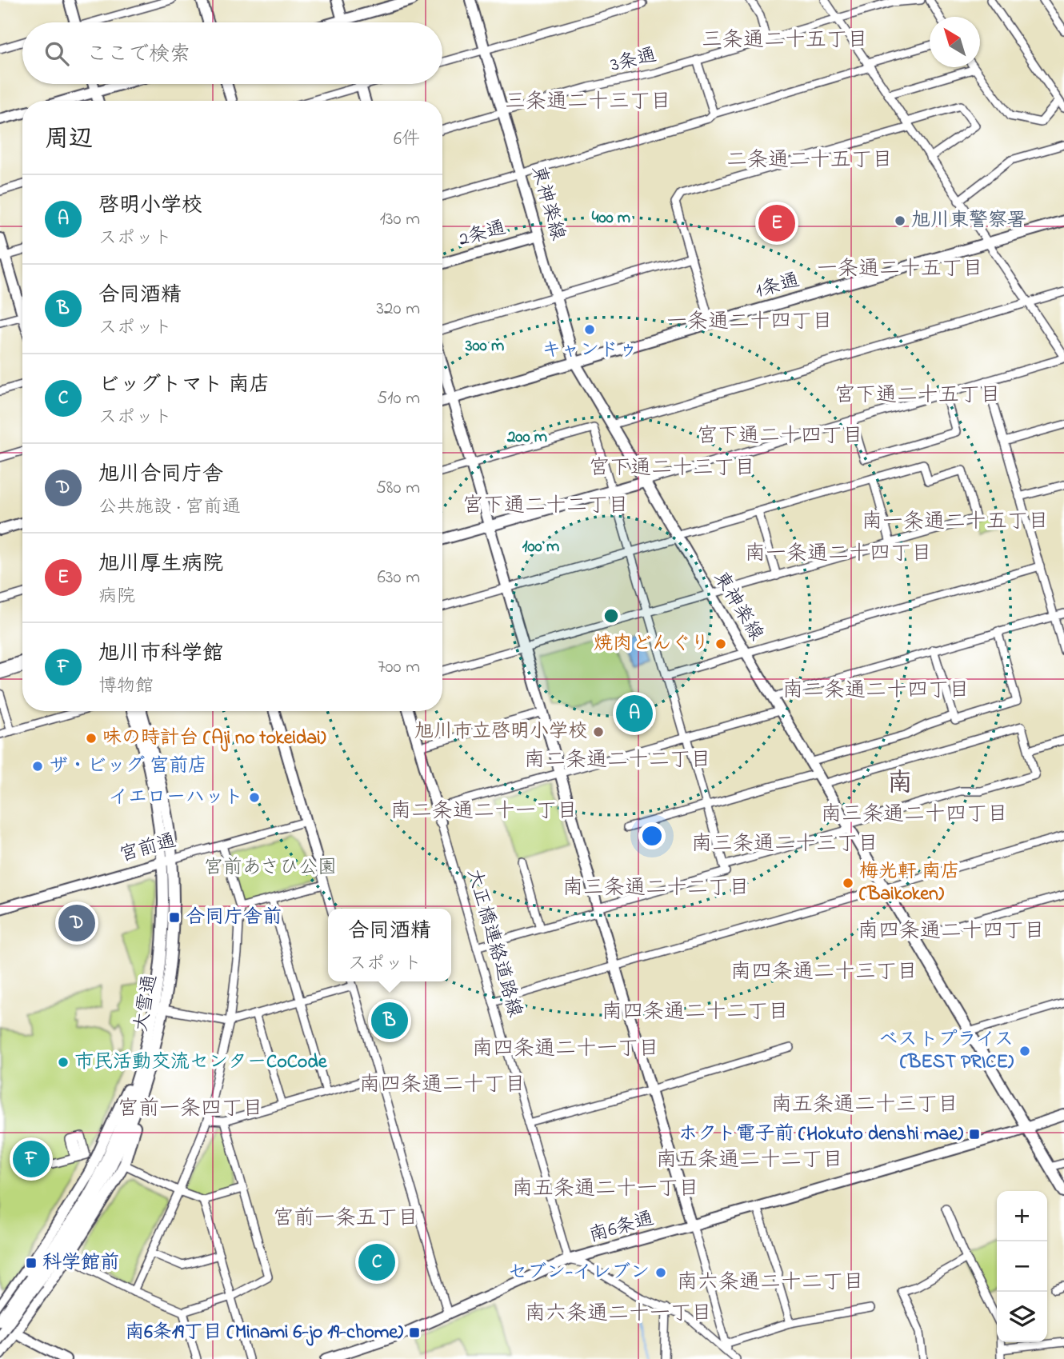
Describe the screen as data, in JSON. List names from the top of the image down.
{
  "streets": {
    "street": [
      "3条通",
      "東神楽線",
      "2条通",
      "1条通",
      "宮前通",
      "大正橋連絡道路線",
      "大雪通",
      "南6条通"
    ]
  },
  "crossings": [
    ["3条通", "東神楽線"],
    ["東神楽線", "2条通"],
    ["東神楽線", "1条通"],
    ["東神楽線", "南6条通"],
    ["宮前通", "大雪通"],
    ["大正橋連絡道路線", "南6条通"]
  ],
  "districts": [
    "三条通二十五丁目",
    "三条通二十三丁目",
    "二条通二十五丁目",
    "一条通二十五丁目",
    "一条通二十四丁目",
    "宮下通二十五丁目",
    "宮下通二十四丁目",
    "宮下通二十三丁目",
    "宮下通二十二丁目",
    "南一条通二十五丁目",
    "南一条通二十四丁目",
    "南二条通二十四丁目",
    "南二条通二十二丁目",
    "南",
    "南二条通二十一丁目",
    "南三条通二十四丁目",
    "南三条通二十三丁目",
    "南三条通二十二丁目",
    "南四条通二十四丁目",
    "南四条通二十三丁目",
    "南四条通二十二丁目",
    "南四条通二十一丁目",
    "南四条通二十丁目",
    "南五条通二十三丁目",
    "宮前一条四丁目",
    "南五条通二十二丁目",
    "南五条通二十一丁目",
    "宮前一条五丁目",
    "南六条通二十二丁目",
    "南六条通二十一丁目"
  ],
  "parks": ["宮前あさひ公園"],
  "places": {
    "other": [
      "旭川東警察署",
      "キャンドゥ",
      "焼肉どんぐり",
      "旭川市立啓明小学校",
      "味の時計台 (Aji no tokeidai)",
      "ザ・ビッグ 宮前店",
      "イエローハット",
      "梅光軒 南店 (Baikoken)",
      "ベストプライス (BEST PRICE)",
      "市民活動交流センターCoCode",
      "セブン-イレブン"
    ],
    "transit": [
      "合同庁舎前",
      "ホクト電子前 (Hokuto denshi mae)",
      "科学館前",
      "南6条19丁目 (Minami 6-jo 19-chome)"
    ]
  },
  "north": "top left",
  "page": {
    "search": "ここで検索",
    "heading": ["周辺", "6件"],
    "list": [
      {
        "mark": "A",
        "name": "啓明小学校",
        "note": "スポット",
        "value": "130 m"
      },
      {
        "mark": "B",
        "name": "合同酒精",
        "note": "スポット",
        "value": "320 m"
      },
      {
        "mark": "C",
        "name": "ビッグトマト 南店",
        "note": "スポット",
        "value": "510 m"
      },
      {
        "mark": "D",
        "name": "旭川合同庁舎",
        "note": "公共施設 · 宮前通",
        "value": "580 m"
      },
      {
        "mark": "E",
        "name": "旭川厚生病院",
        "note": "病院",
        "value": "630 m"
      },
      {
        "mark": "F",
        "name": "旭川市科学館",
        "note": "博物館",
        "value": "700 m"
      }
    ],
    "pins": [
      "E",
      "A",
      "D",
      "B",
      "F",
      "C"
    ],
    "popup": ["合同酒精", "スポット"],
    "map_buttons": ["+", "−"]
  },
  "rings": [
    "400 m",
    "300 m",
    "200 m",
    "100 m"
  ]
}
